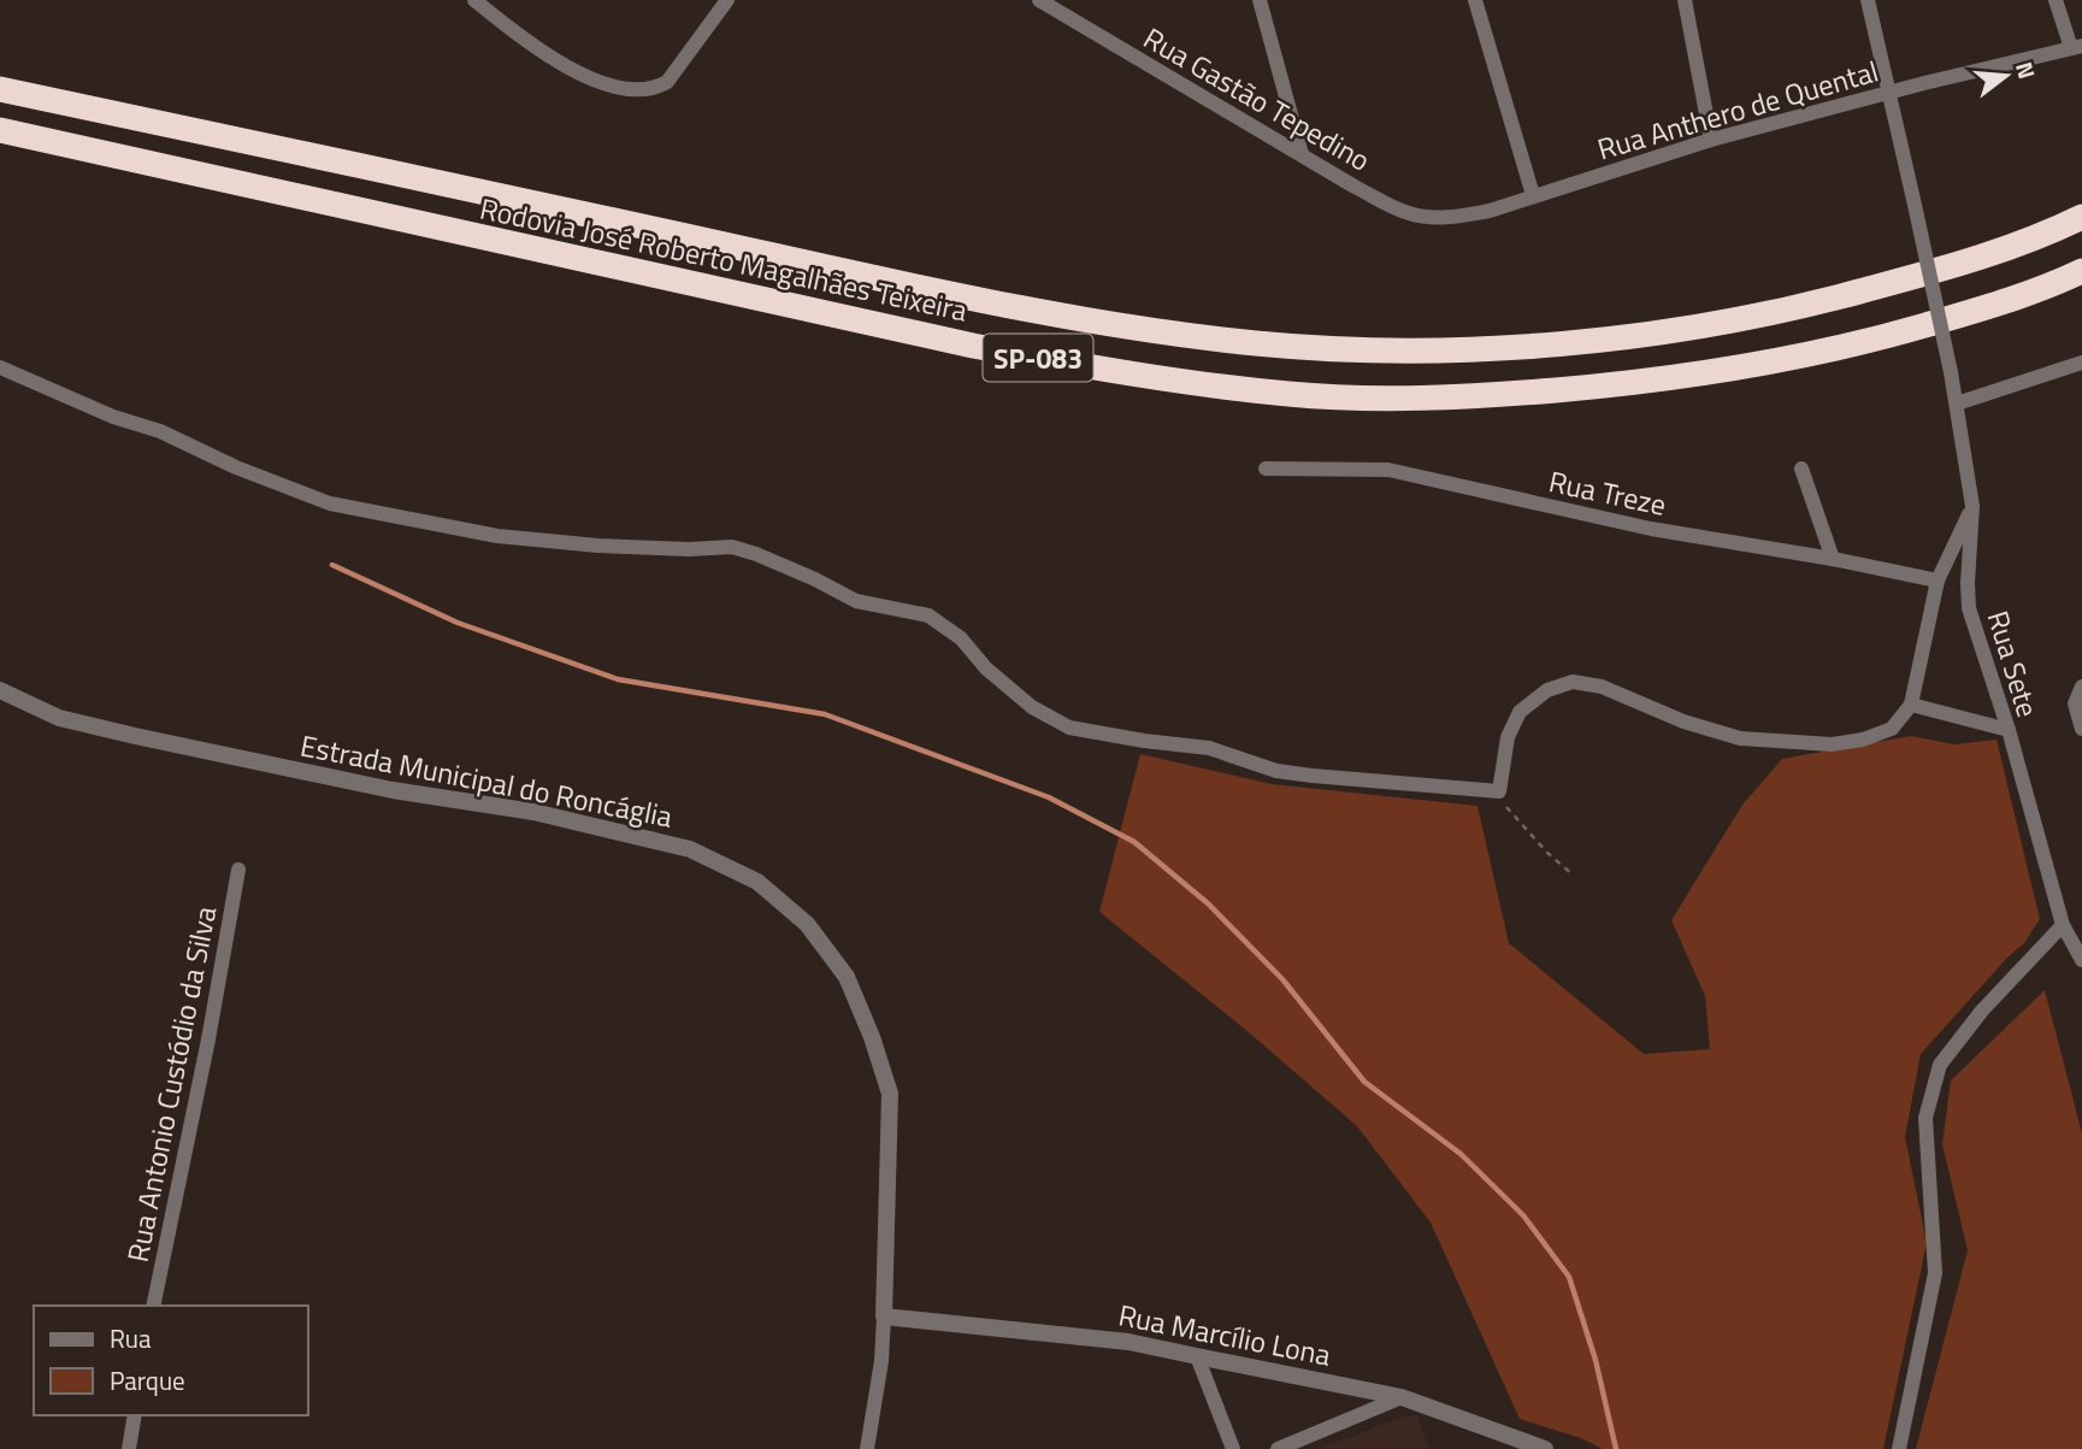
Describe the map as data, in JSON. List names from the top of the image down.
{
  "streets": {
    "highway": ["Rodovia José Roberto Magalhães Teixeira", "SP-083"],
    "street": [
      "Rua Gastão Tepedino",
      "Rua Anthero de Quental",
      "Rua Treze",
      "Rua Sete",
      "Estrada Municipal do Roncáglia",
      "Rua Antonio Custódio da Silva",
      "Rua Marcílio Lona"
    ]
  },
  "crossings": [
    ["Rua Gastão Tepedino", "Rua Anthero de Quental"],
    ["Rua Anthero de Quental", "Rua Sete"],
    ["Estrada Municipal do Roncáglia", "Rua Marcílio Lona"]
  ],
  "legend": ["Rua", "Parque"],
  "north": "right"
}
